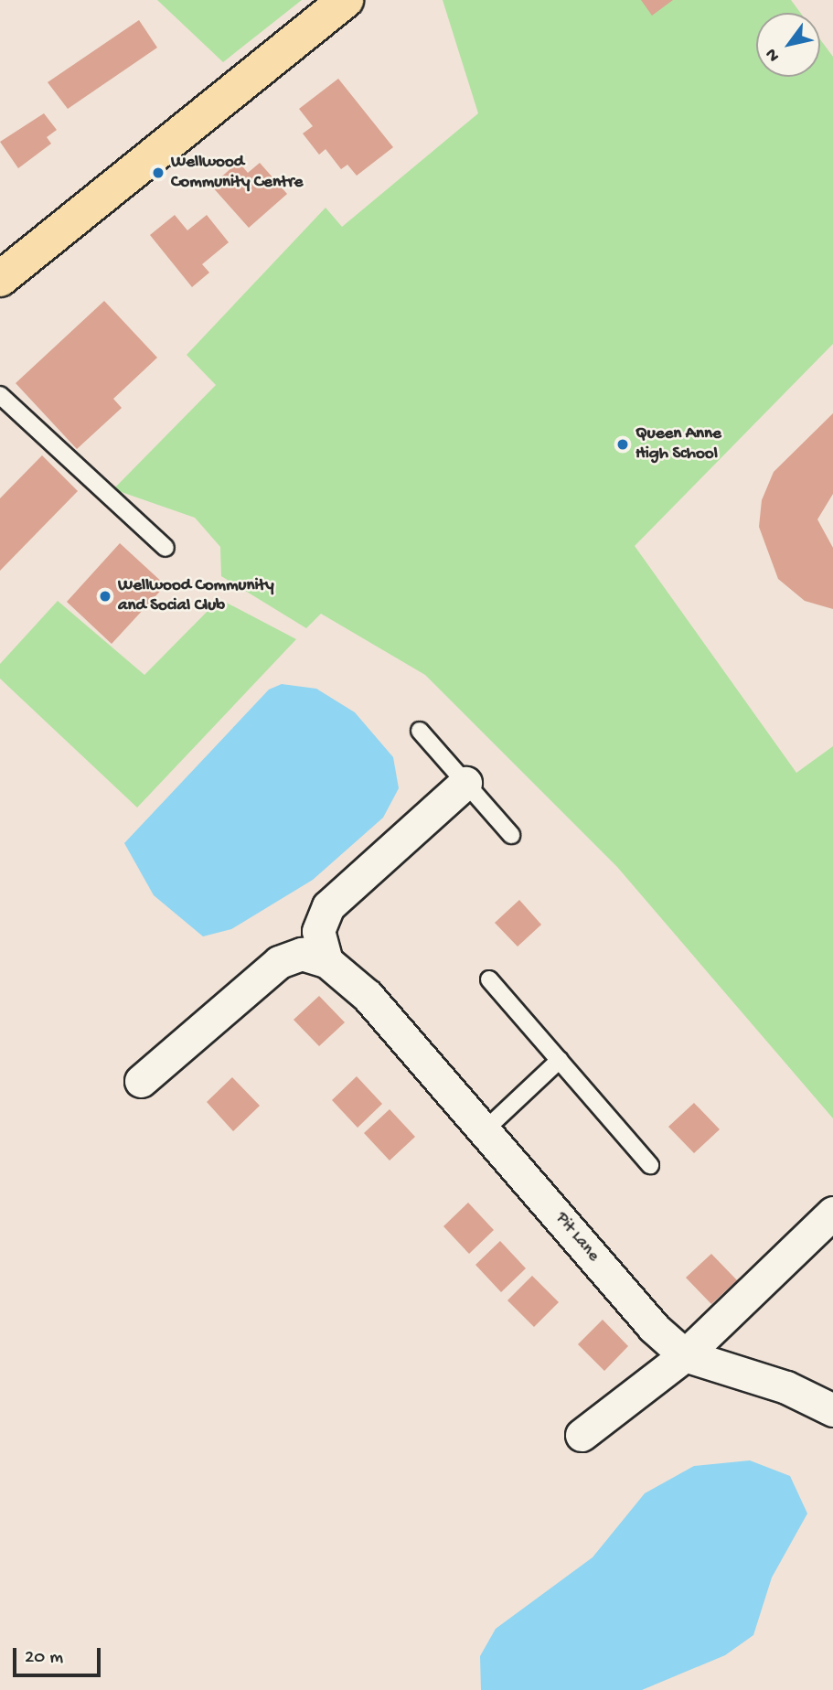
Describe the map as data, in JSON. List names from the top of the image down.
{
  "streets": {
    "street": ["Pit Lane"]
  },
  "places": ["Wellwood Community Centre", "Queen Anne High School", "Wellwood Community and Social Club"],
  "scale_bar": "20 m",
  "north": "bottom left"
}
